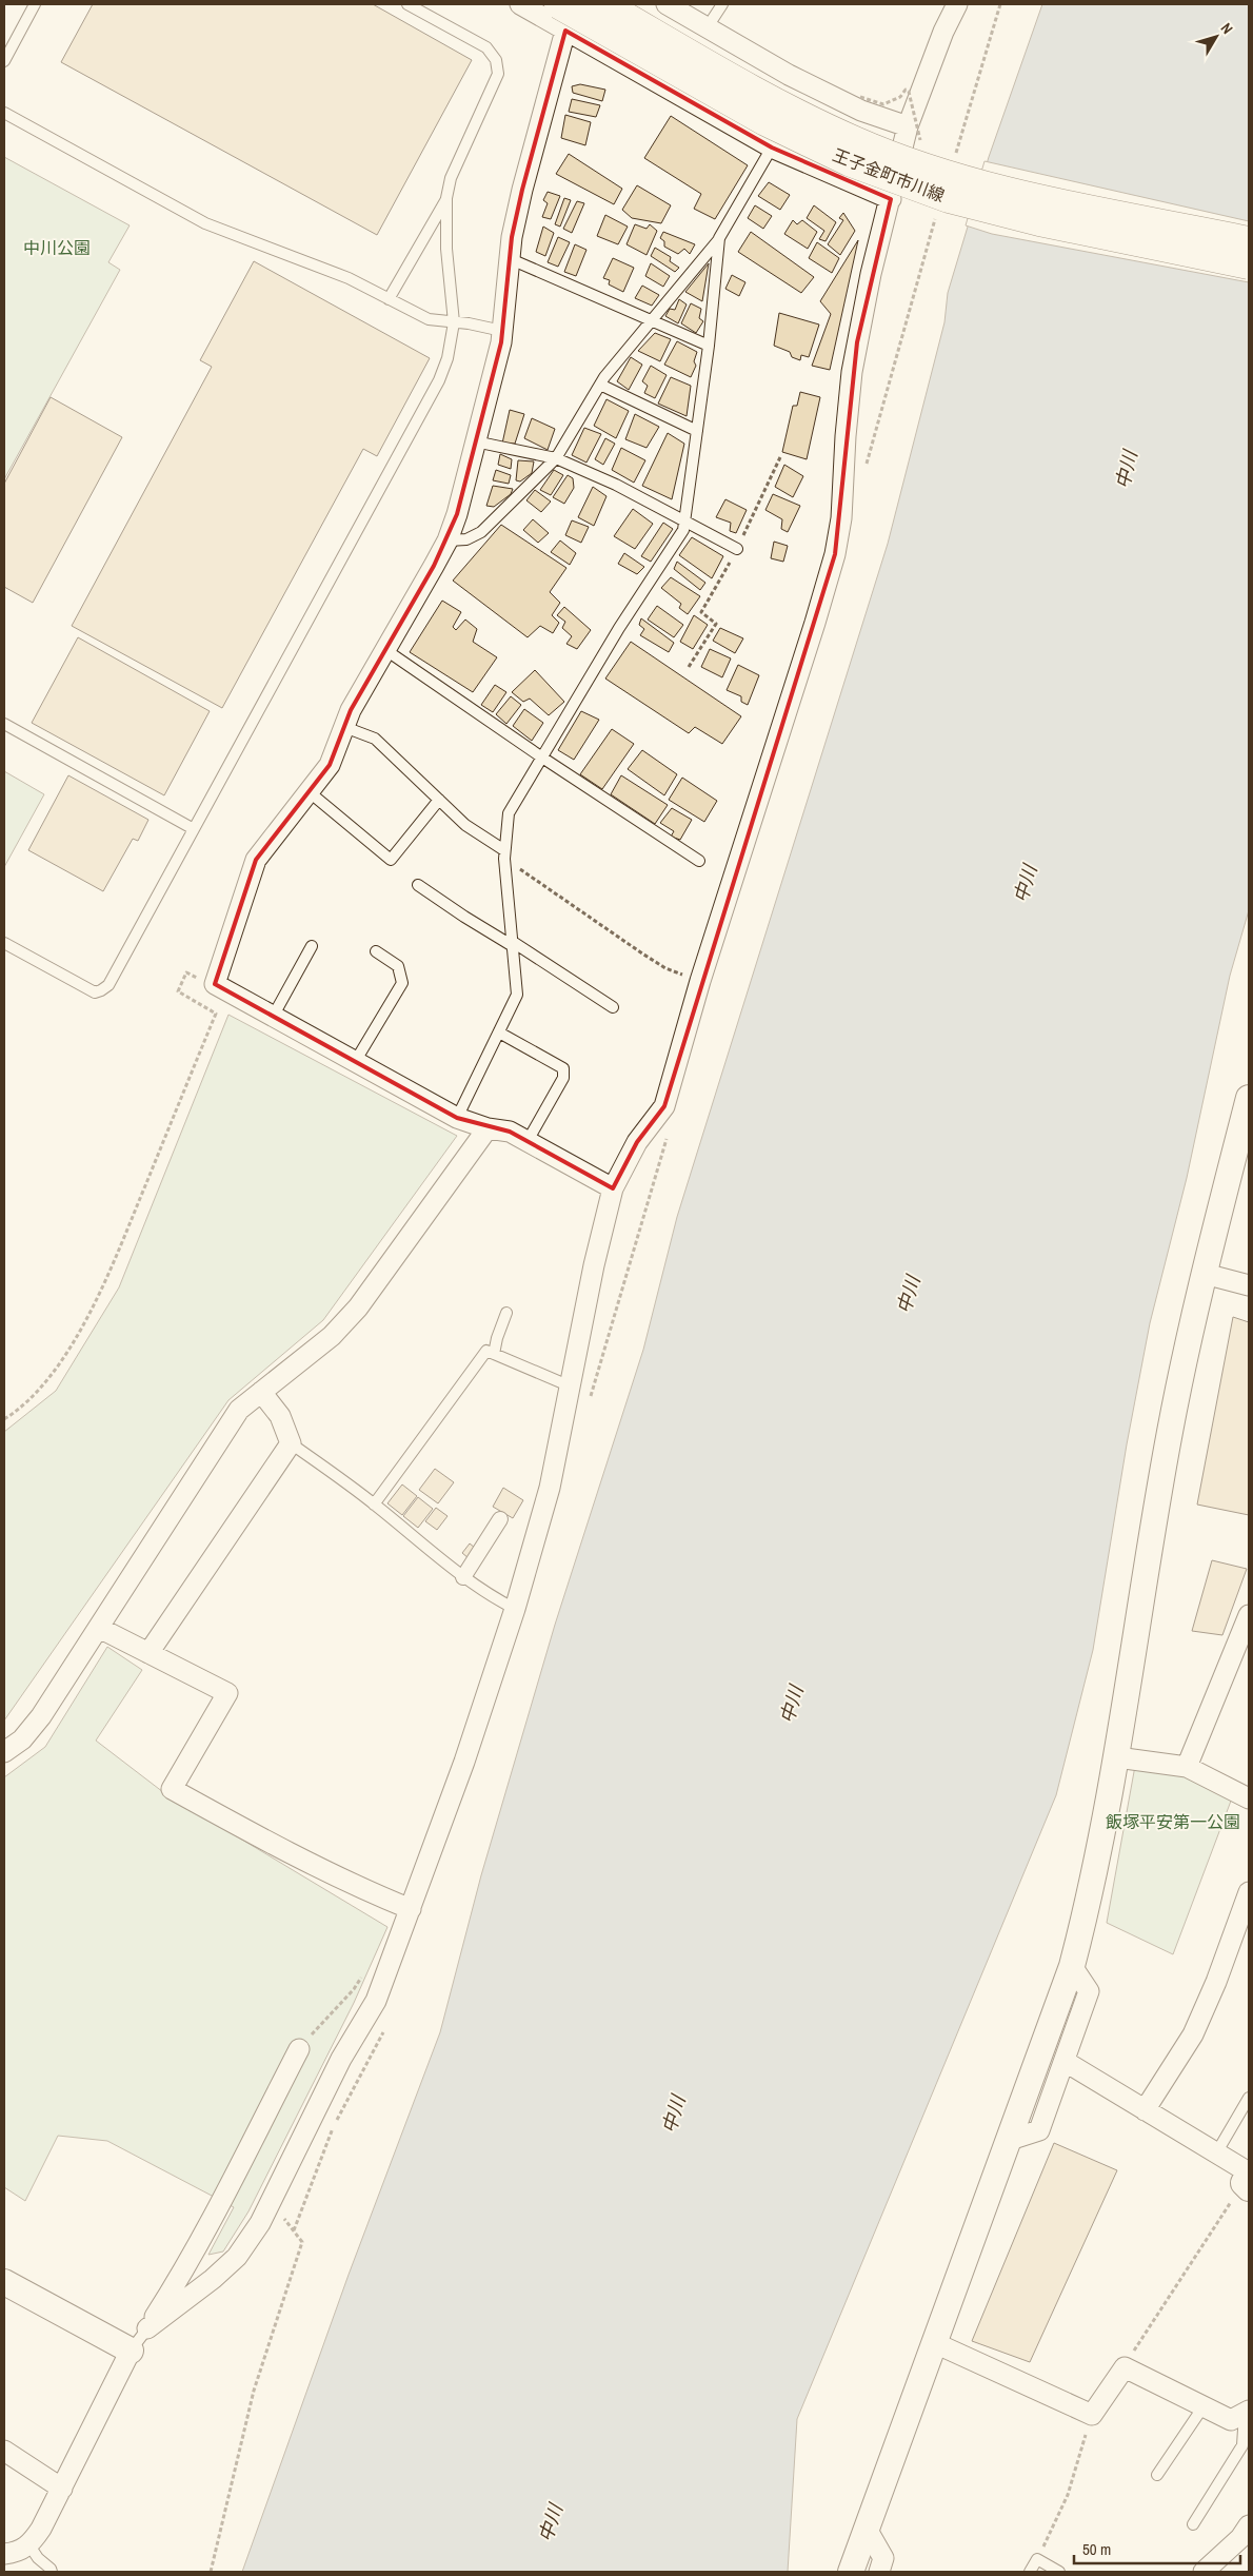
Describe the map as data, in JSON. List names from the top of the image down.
{
  "streets": {
    "main road": ["王子金町市川線"]
  },
  "water": ["中川"],
  "parks": ["中川公園", "飯塚平安第一公園"],
  "scale_bar": "50 m",
  "north": "top right"
}
